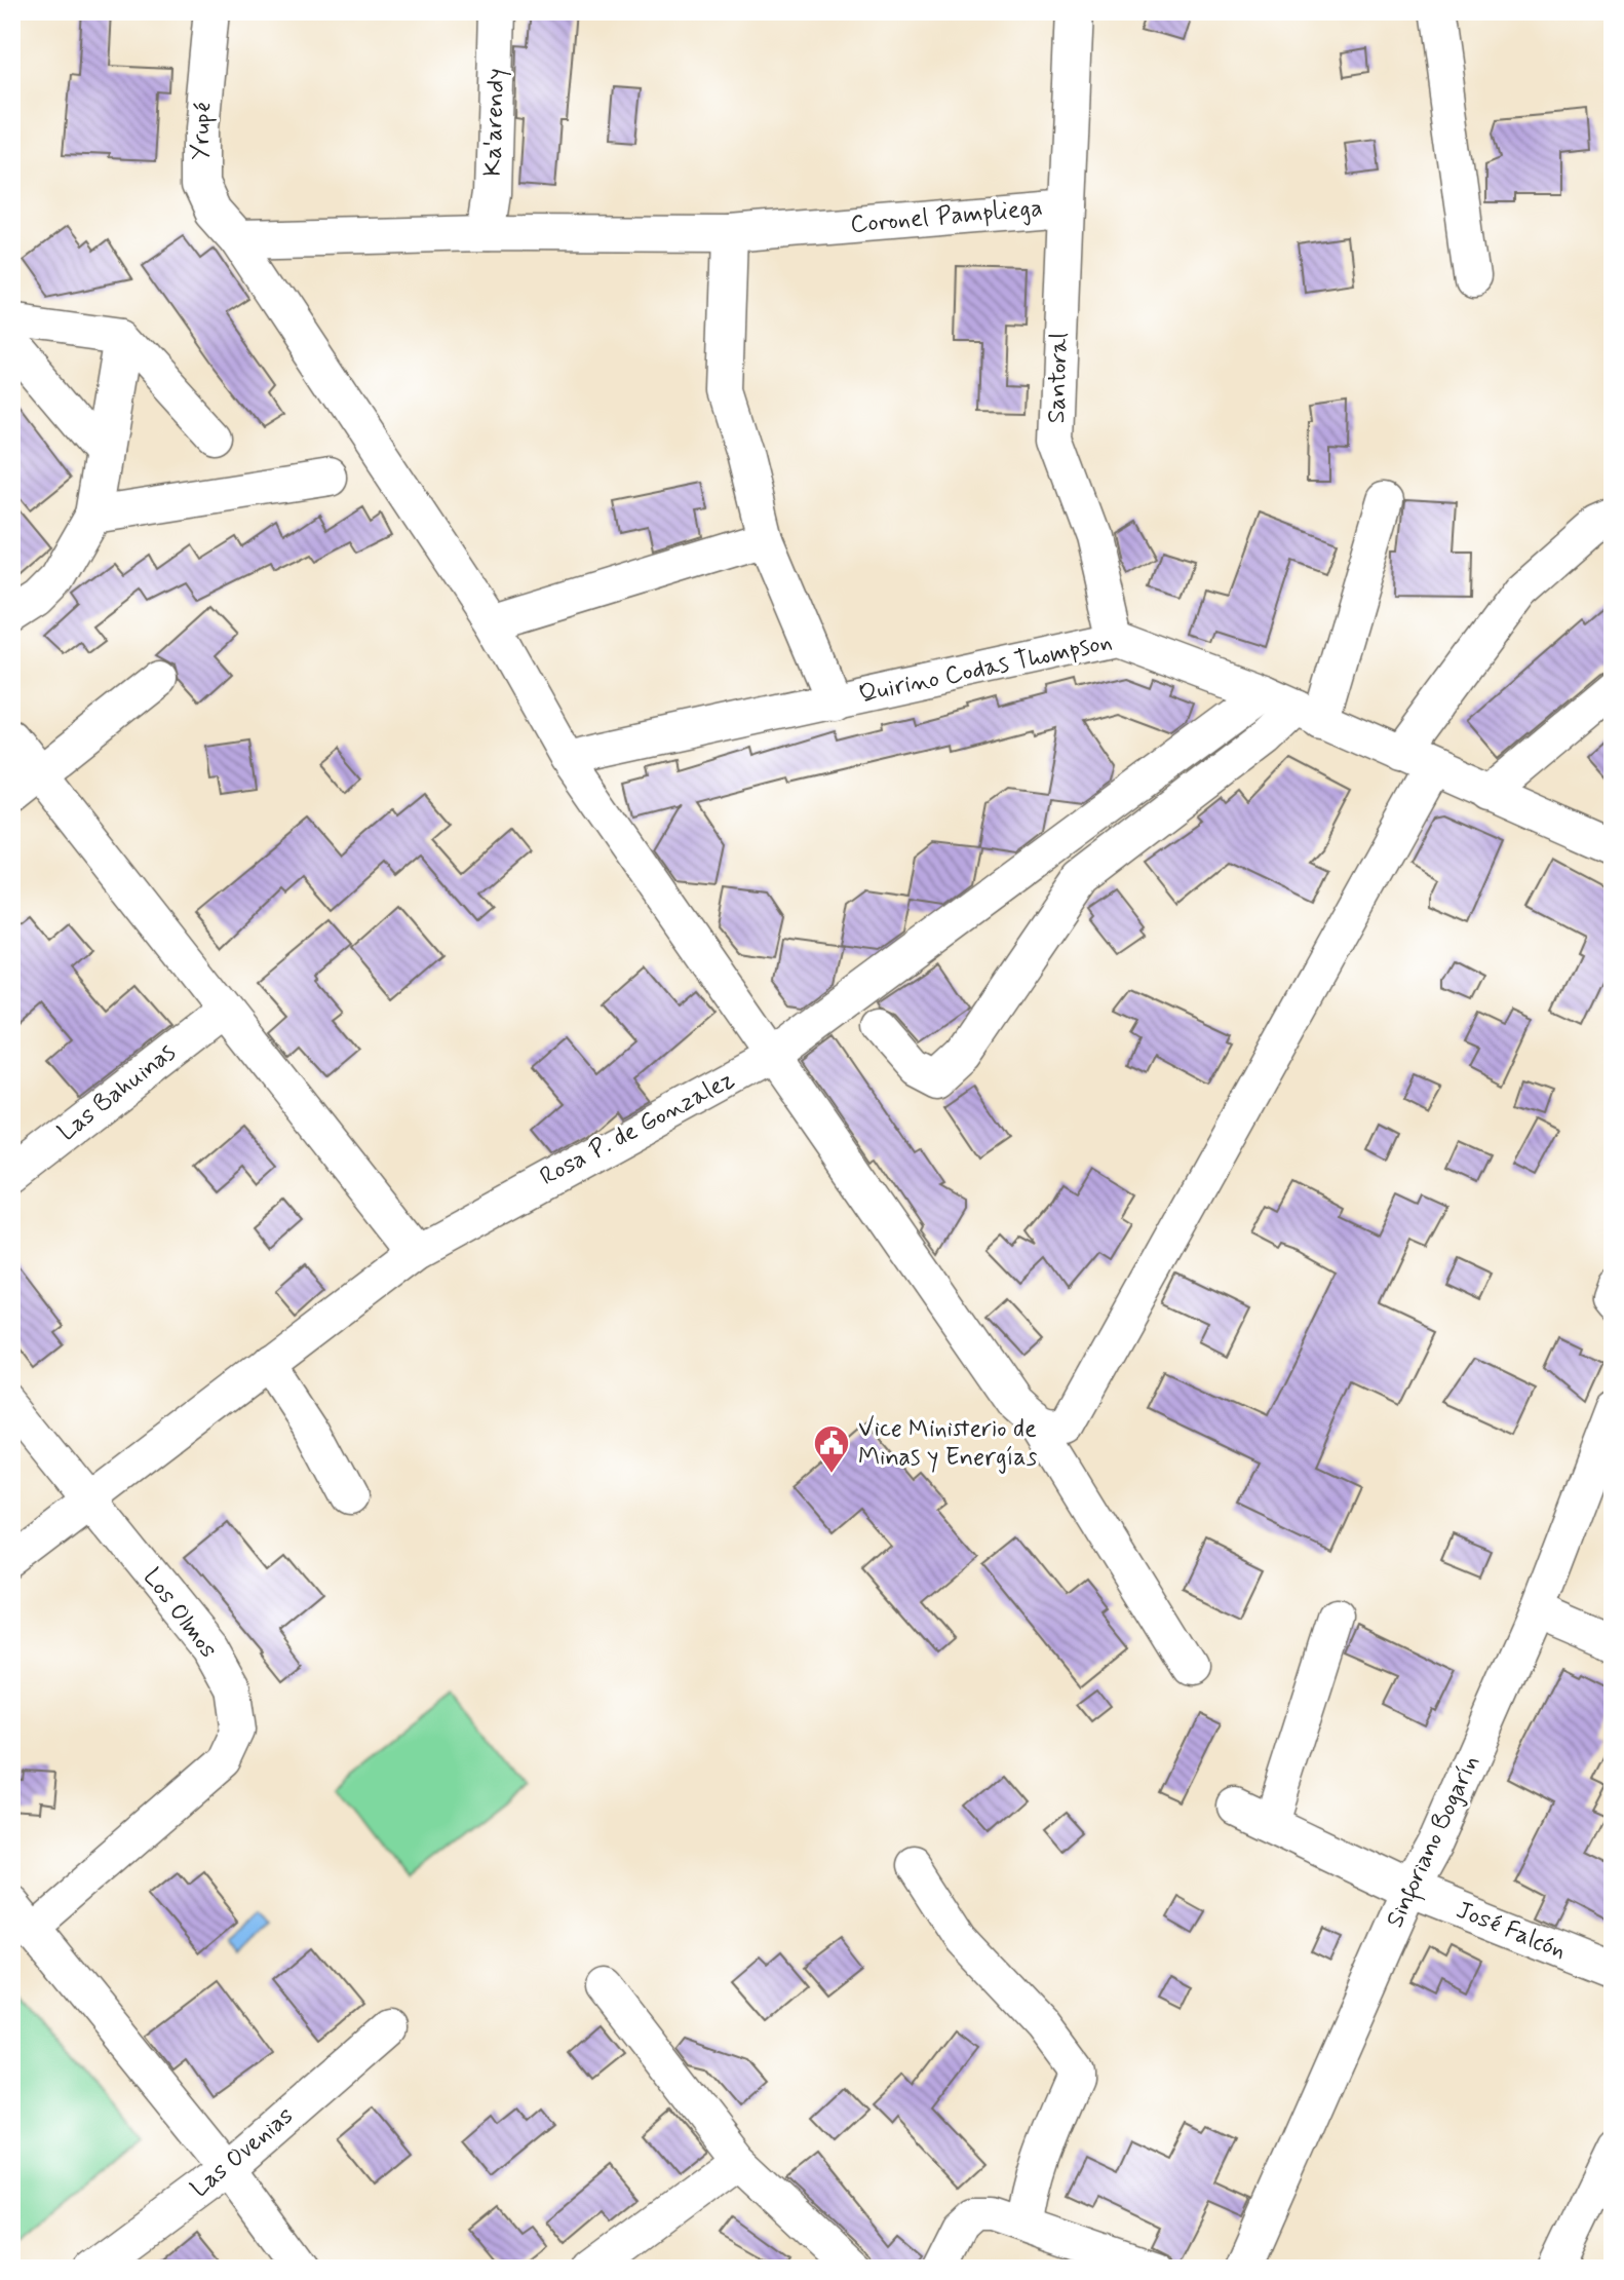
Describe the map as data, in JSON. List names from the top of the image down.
{
  "streets": {
    "street": [
      "Ka'arendy",
      "Yrupé",
      "Coronel Pampliega",
      "Santoral",
      "Quirino Codas Thompson",
      "Las Bahuinas",
      "Rosa P. de Gonzalez",
      "Los Olmos",
      "Sinforiano Bogarín",
      "José Falcón",
      "Las Ovenias"
    ]
  },
  "crossings": [
    ["Ka'arendy", "Coronel Pampliega"],
    ["Yrupé", "Coronel Pampliega"],
    ["Yrupé", "Quirino Codas Thompson"],
    ["Yrupé", "Rosa P. de Gonzalez"],
    ["Coronel Pampliega", "Santoral"],
    ["Santoral", "Quirino Codas Thompson"],
    ["Quirino Codas Thompson", "Rosa P. de Gonzalez"],
    ["Rosa P. de Gonzalez", "Los Olmos"],
    ["Sinforiano Bogarín", "José Falcón"]
  ],
  "places": {
    "public building": ["Vice Ministerio de Minas y Energías"]
  }
}
